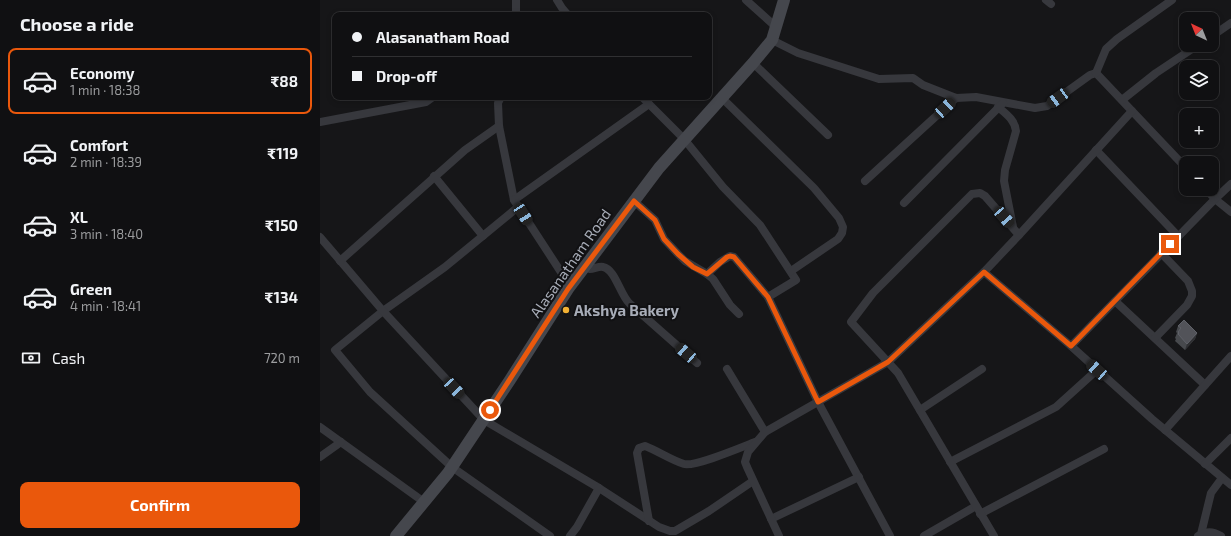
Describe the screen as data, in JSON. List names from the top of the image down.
{
  "streets": {
    "main road": ["Alasanatham Road"]
  },
  "places": ["Akshya Bakery"],
  "north": "top left",
  "page": {
    "heading": "Choose a ride",
    "map_buttons": ["+", "−"],
    "banner": ["Alasanatham Road", "Drop-off"],
    "list": [
      {
        "name": "Economy",
        "note": "1 min · 18:38",
        "value": "₹88"
      },
      {
        "name": "Comfort",
        "note": "2 min · 18:39",
        "value": "₹119"
      },
      {
        "name": "XL",
        "note": "3 min · 18:40",
        "value": "₹150"
      },
      {
        "name": "Green",
        "note": "4 min · 18:41",
        "value": "₹134"
      }
    ],
    "pay": ["Cash", "720 m"],
    "buttons": "Confirm"
  }
}
